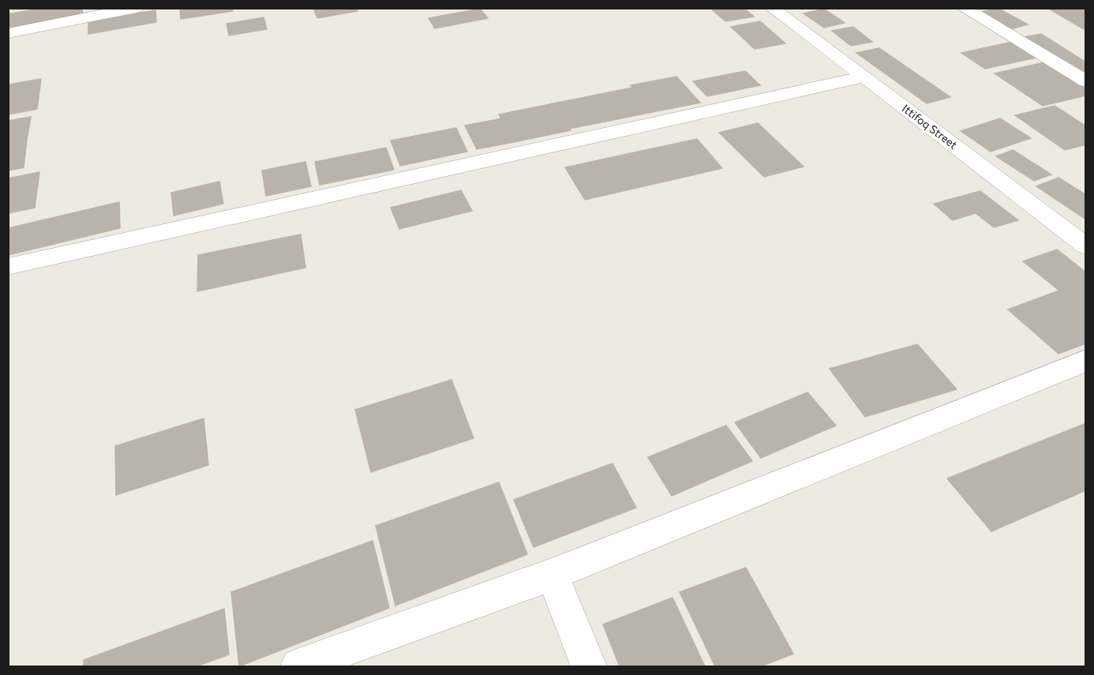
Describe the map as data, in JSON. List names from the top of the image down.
{
  "streets": {
    "street": ["Ittifoq Street"]
  }
}
